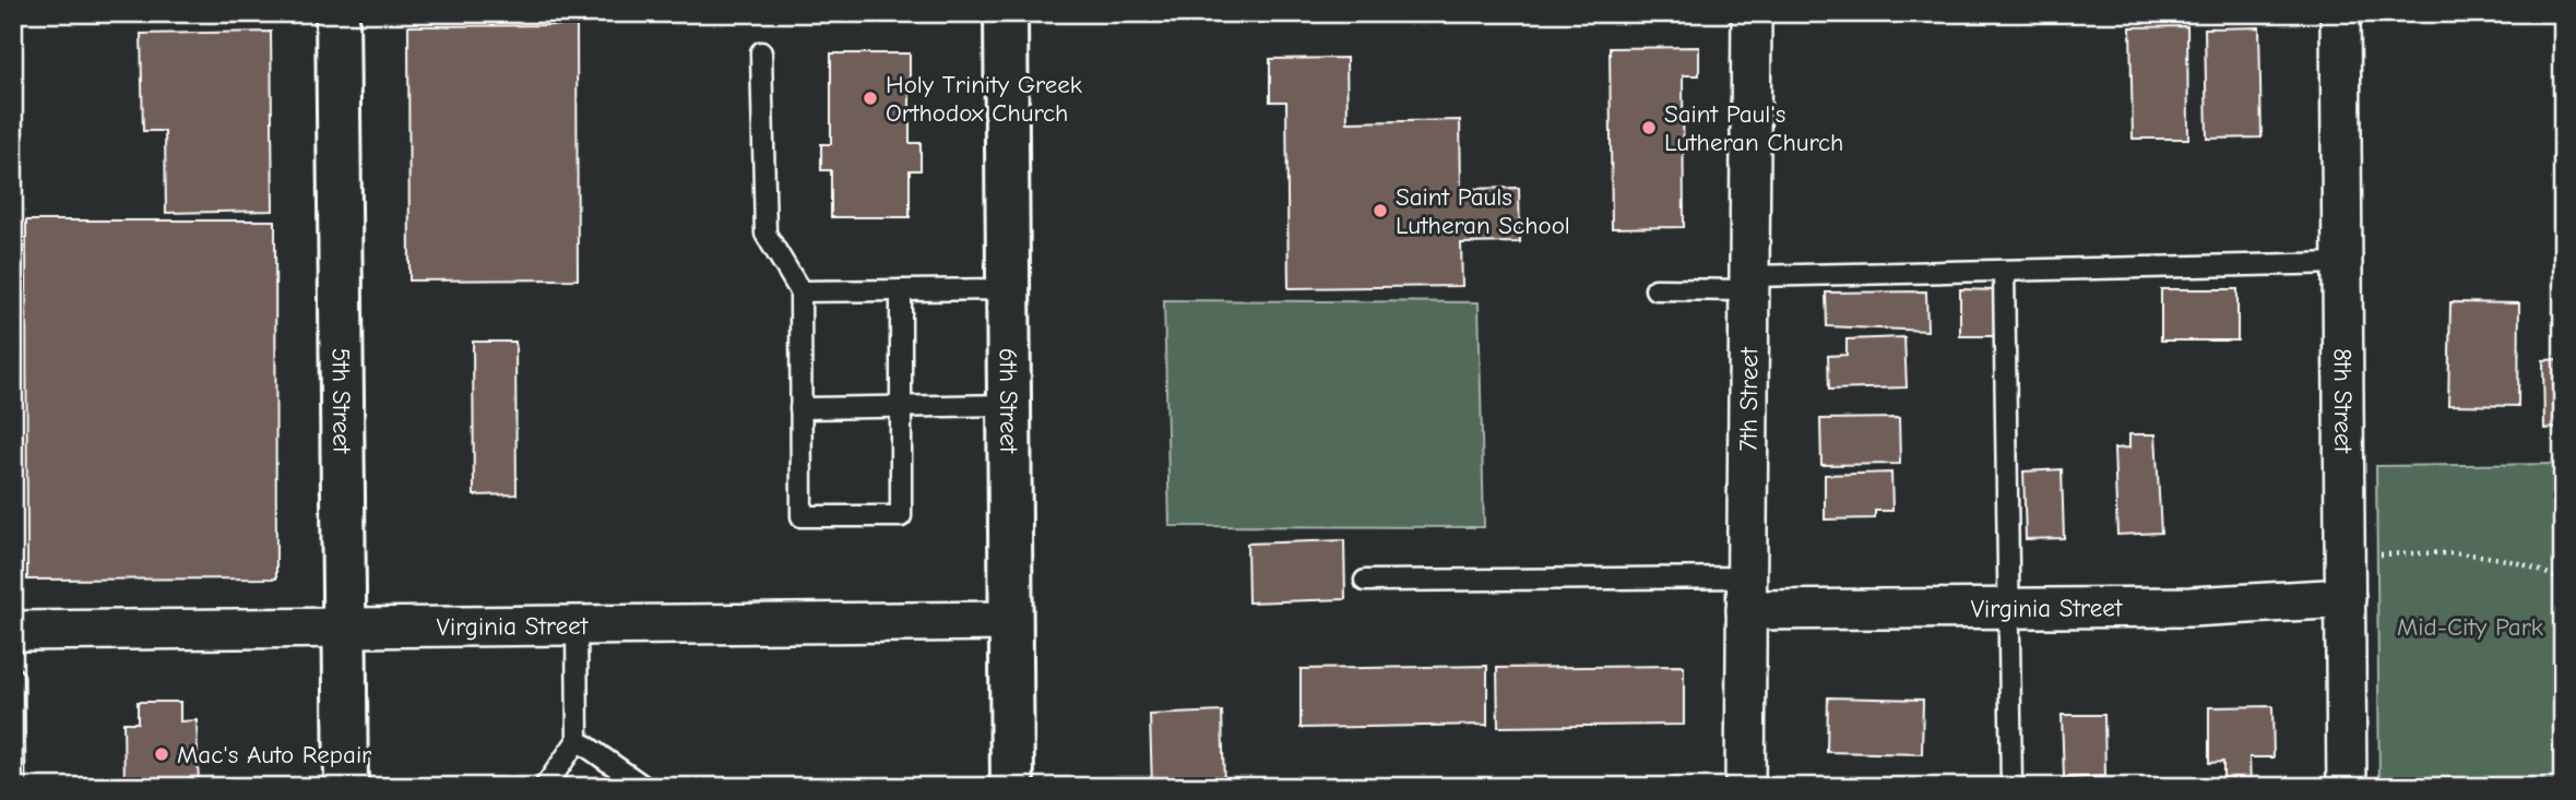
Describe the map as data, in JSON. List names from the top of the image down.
{
  "streets": {
    "main road": ["6th Street", "5th Street"],
    "street": ["8th Street", "7th Street", "Virginia Street"]
  },
  "crossings": [
    ["6th Street", "Virginia Street"],
    ["8th Street", "Virginia Street"],
    ["5th Street", "Virginia Street"],
    ["7th Street", "Virginia Street"]
  ],
  "parks": ["Mid-City Park"],
  "places": [
    "Holy Trinity Greek Orthodox Church",
    "Saint Paul's Lutheran Church",
    "Saint Pauls Lutheran School",
    "Mac's Auto Repair"
  ]
}
